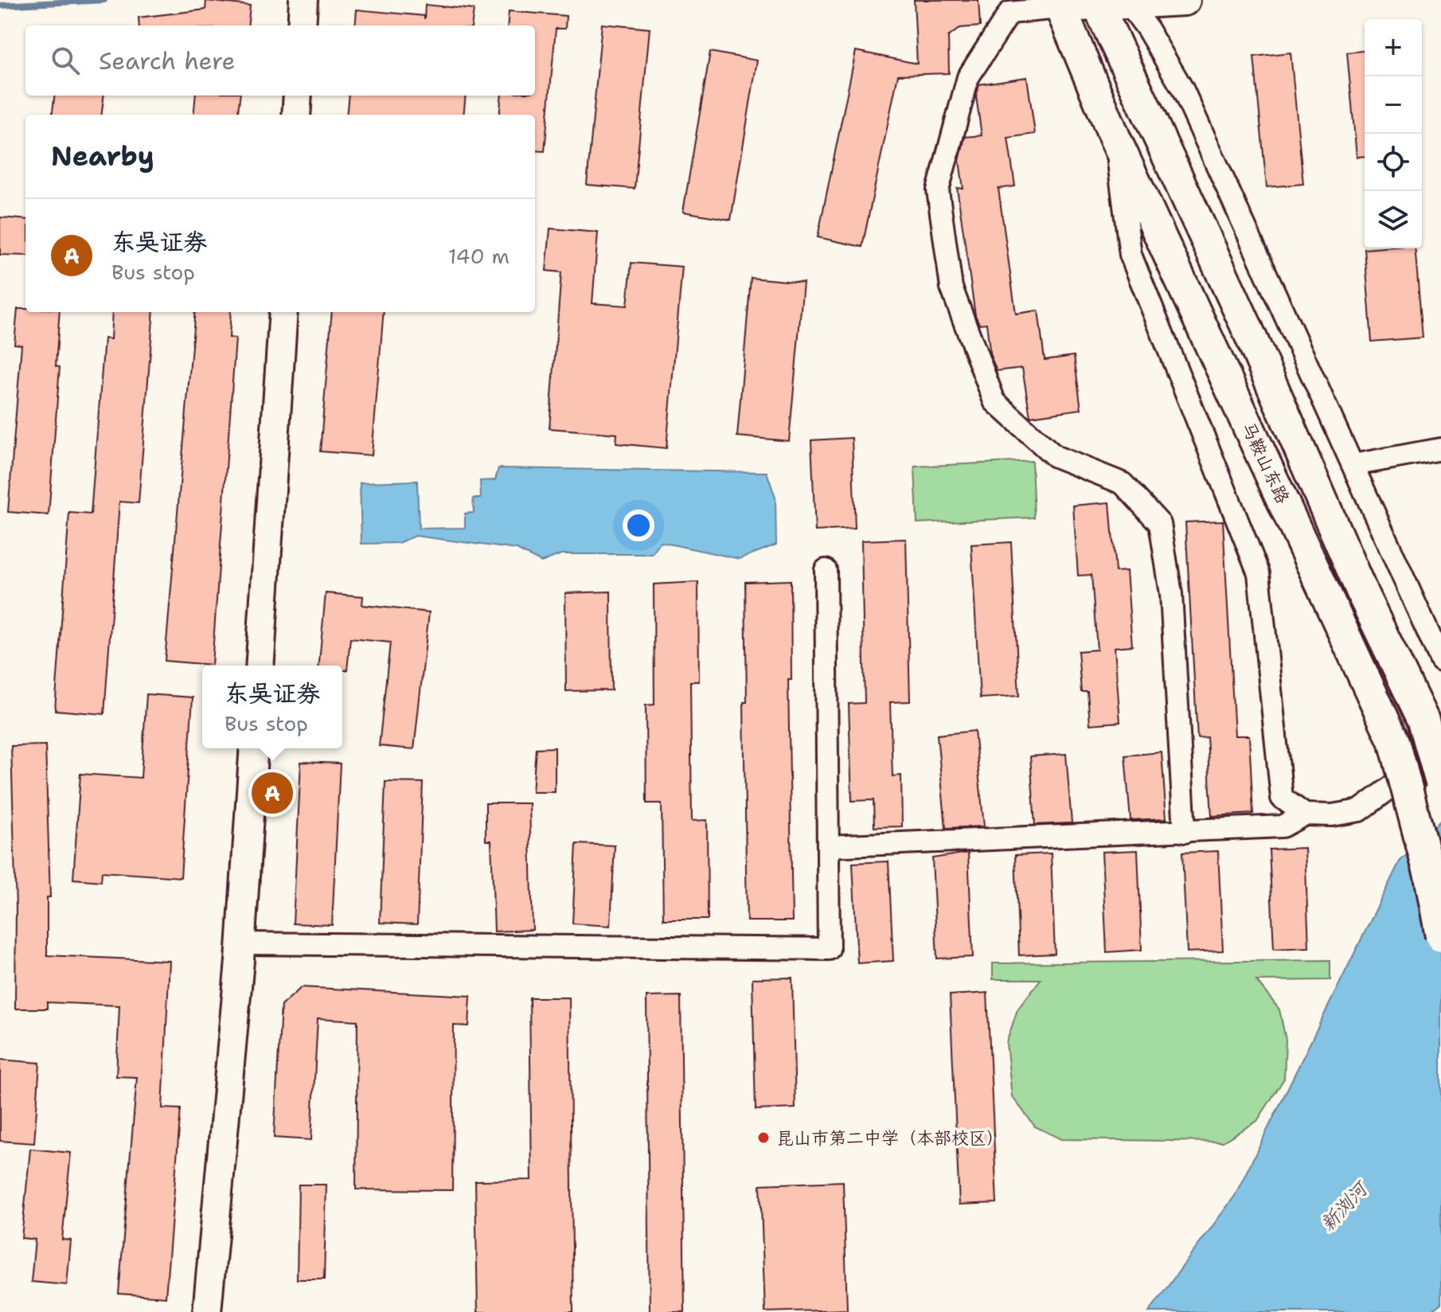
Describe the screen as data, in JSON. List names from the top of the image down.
{
  "streets": {
    "main road": ["马鞍山东路"]
  },
  "water": ["新浏河"],
  "places": ["昆山市第二中学（本部校区）"],
  "page": {
    "map_buttons": ["+", "−"],
    "search": "Search here",
    "heading": "Nearby",
    "list": [
      {
        "mark": "A",
        "name": "东吴证券",
        "note": "Bus stop",
        "value": "140 m"
      }
    ],
    "popup": ["东吴证券", "Bus stop"],
    "pins": "A"
  }
}
